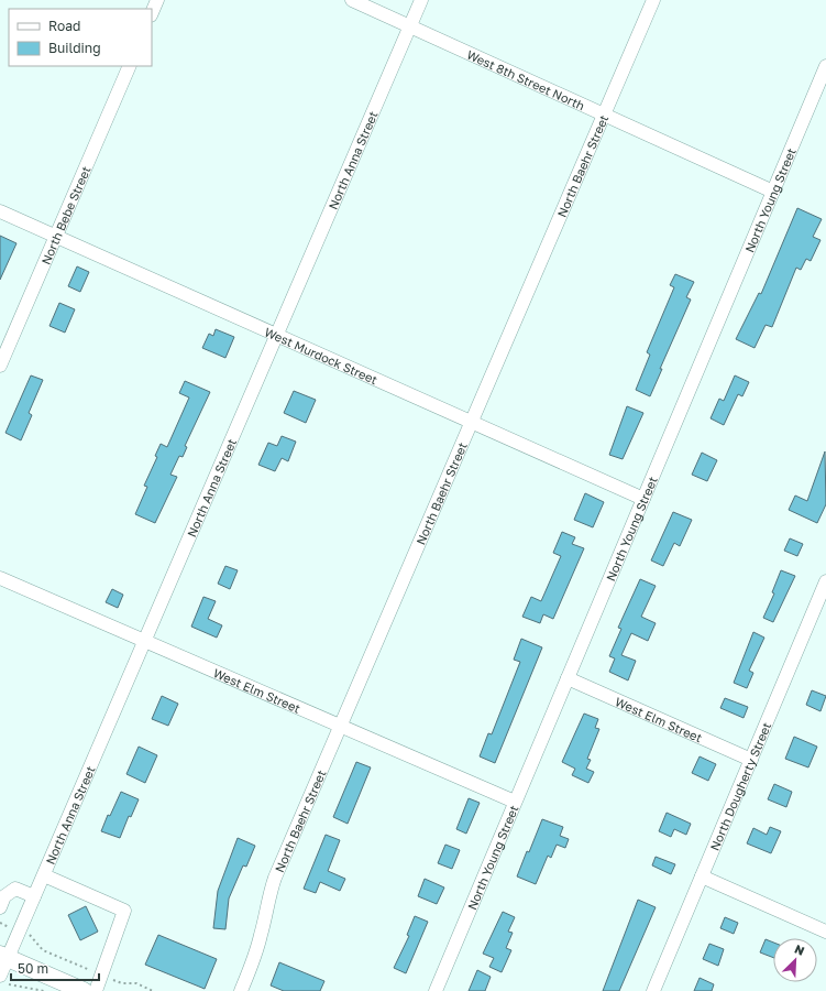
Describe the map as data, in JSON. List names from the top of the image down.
{
  "streets": {
    "street": [
      "West 8th Street North",
      "North Anna Street",
      "North Baehr Street",
      "North Young Street",
      "North Bebe Street",
      "West Murdock Street",
      "West Elm Street",
      "North Dougherty Street"
    ]
  },
  "crossings": [
    ["West 8th Street North", "North Anna Street"],
    ["West 8th Street North", "North Baehr Street"],
    ["West 8th Street North", "North Young Street"],
    ["North Anna Street", "West Murdock Street"],
    ["North Anna Street", "West Elm Street"],
    ["North Baehr Street", "West Murdock Street"],
    ["North Baehr Street", "West Elm Street"],
    ["North Young Street", "West Murdock Street"],
    ["North Young Street", "West Elm Street"],
    ["North Bebe Street", "West Murdock Street"],
    ["West Elm Street", "North Dougherty Street"]
  ],
  "legend": ["Road", "Building"],
  "scale_bar": "50 m",
  "north": "top right"
}
